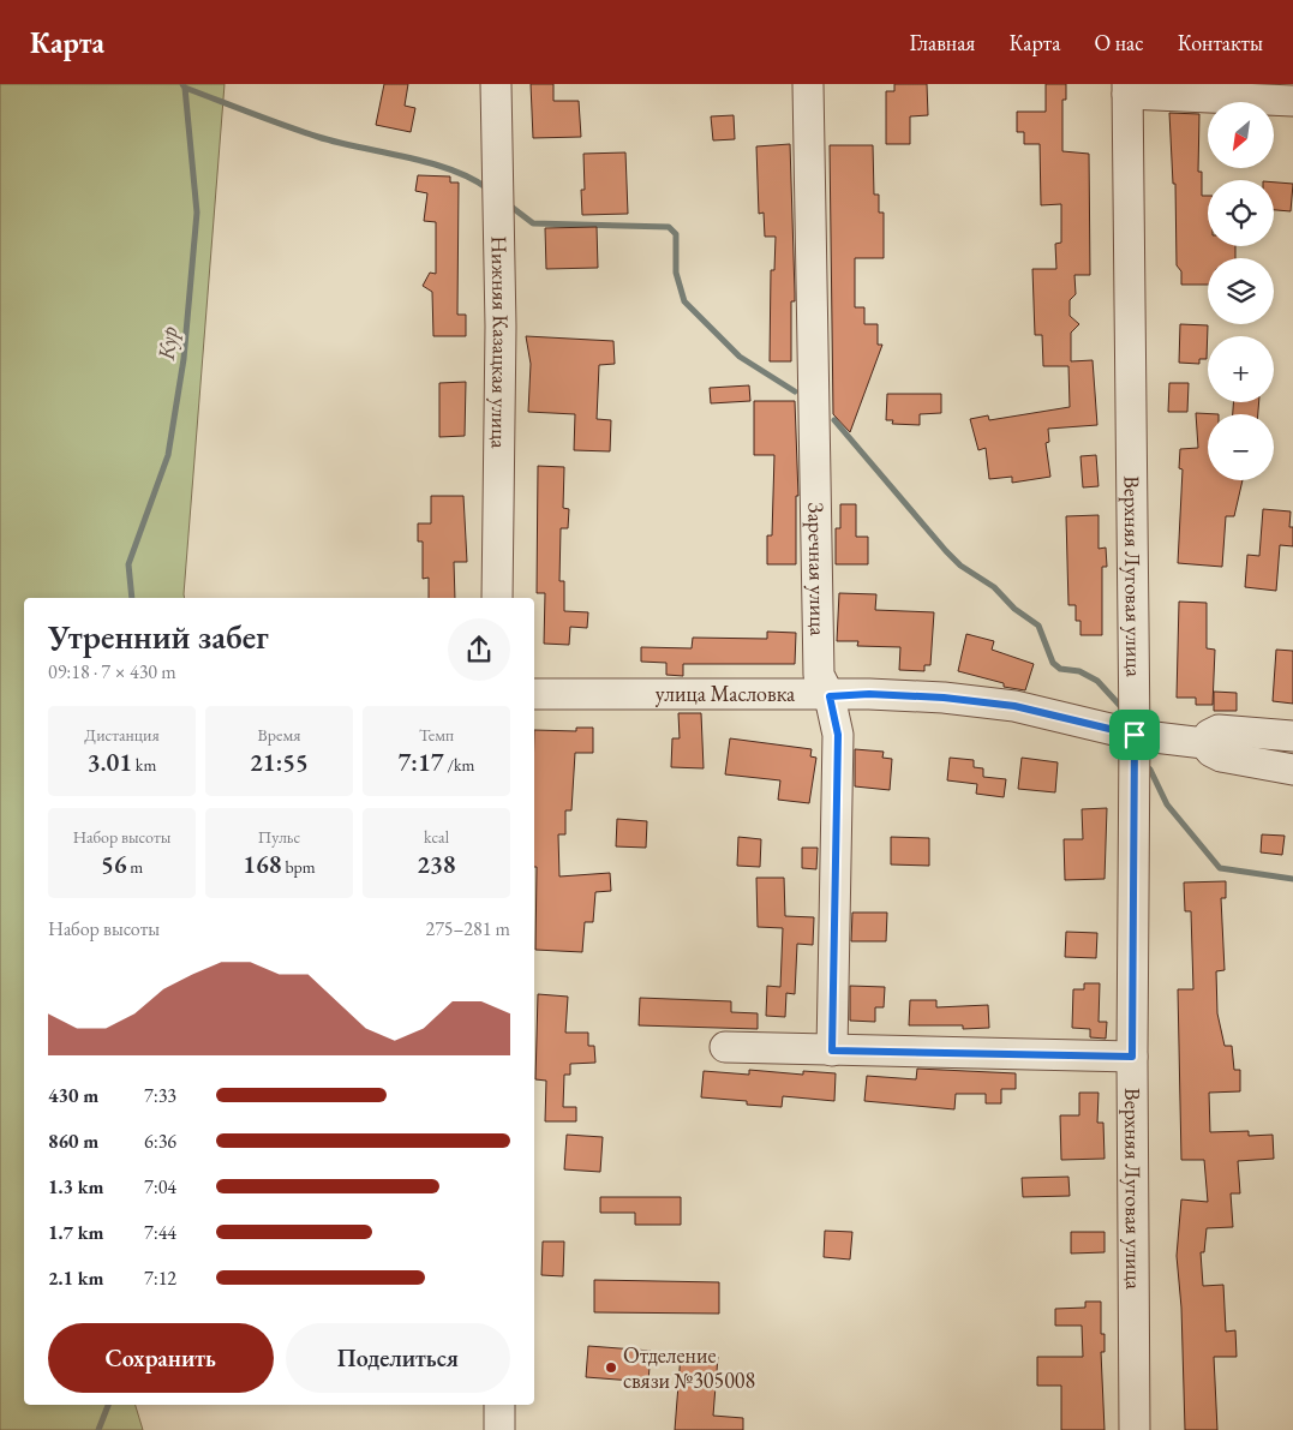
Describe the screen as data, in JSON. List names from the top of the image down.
{
  "streets": {
    "street": [
      "Нижняя Казацкая улица",
      "Заречная улица",
      "Верхняя Луговая улица",
      "улица Масловка"
    ]
  },
  "crossings": [
    ["Заречная улица", "улица Масловка"],
    ["Верхняя Луговая улица", "улица Масловка"]
  ],
  "water": ["Кур"],
  "places": ["Отделение связи №305008"],
  "north": "bottom left",
  "page": {
    "header": "Карта",
    "nav": [
      "Главная",
      "Карта",
      "О нас",
      "Контакты"
    ],
    "map_buttons": ["+", "−"],
    "heading": ["Утренний забег", "09:18 · 7 × 430 m"],
    "stats": [
      ["Дистанция", "3.01 km"],
      ["Время", "21:55"],
      ["Темп", "7:17 /km"],
      ["Набор высоты", "56 m"],
      ["Пульс", "168 bpm"],
      ["kcal", "238"]
    ],
    "chart": ["Набор высоты", "275–281 m"],
    "list": [
      {
        "name": "430 m",
        "note": "7:33"
      },
      {
        "name": "860 m",
        "note": "6:36"
      },
      {
        "name": "1.3 km",
        "note": "7:04"
      },
      {
        "name": "1.7 km",
        "note": "7:44"
      },
      {
        "name": "2.1 km",
        "note": "7:12"
      }
    ],
    "buttons": ["Сохранить", "Поделиться"]
  }
}
